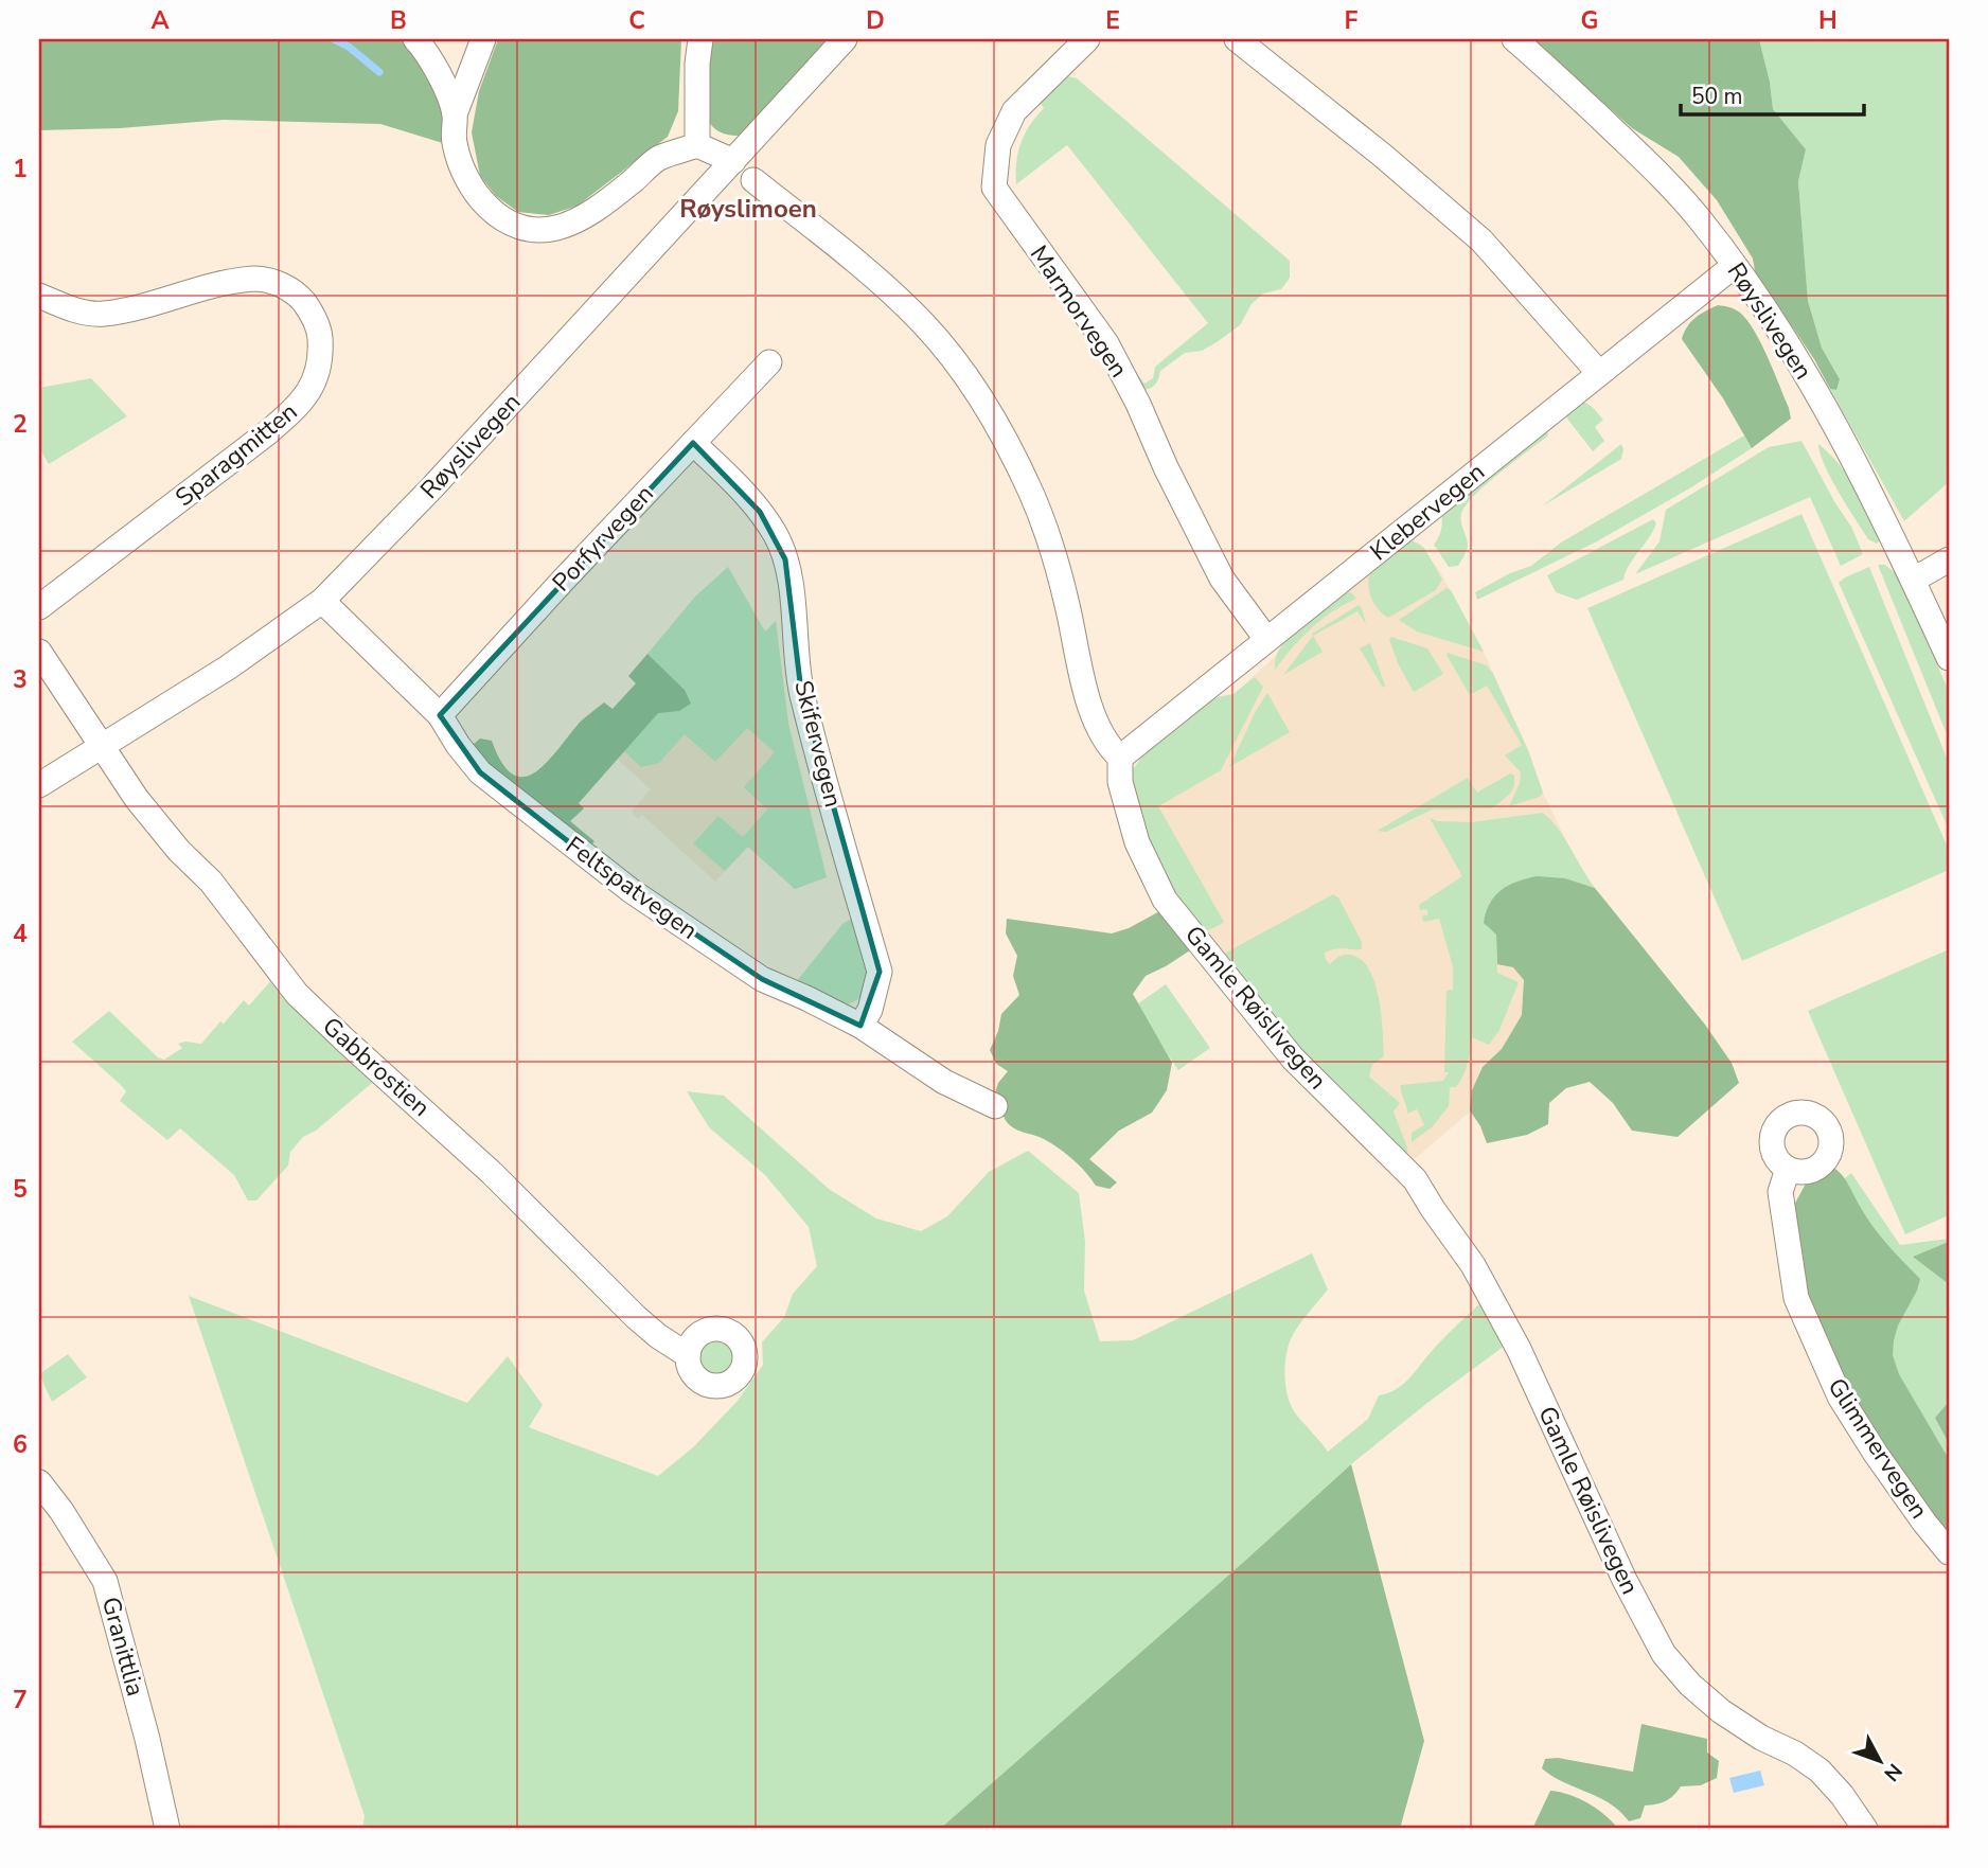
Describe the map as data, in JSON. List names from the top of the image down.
{
  "streets": {
    "street": [
      "Marmorvegen",
      "Røyslivegen",
      "Sparagmitten",
      "Klebervegen",
      "Porfyrvegen",
      "Skifervegen",
      "Feltspatvegen",
      "Gamle Røislivegen",
      "Gabbrostien",
      "Glimmervegen",
      "Granittlia"
    ]
  },
  "crossings": [
    ["Marmorvegen", "Klebervegen"],
    ["Røyslivegen", "Klebervegen"],
    ["Røyslivegen", "Feltspatvegen"],
    ["Røyslivegen", "Gabbrostien"],
    ["Klebervegen", "Gamle Røislivegen"],
    ["Porfyrvegen", "Skifervegen"],
    ["Porfyrvegen", "Feltspatvegen"],
    ["Skifervegen", "Feltspatvegen"]
  ],
  "districts": ["Røyslimoen"],
  "scale_bar": "50 m",
  "north": "bottom right",
  "grid": {
    "columns": [
      "A",
      "B",
      "C",
      "D",
      "E",
      "F",
      "G",
      "H"
    ],
    "rows": [
      "1",
      "2",
      "3",
      "4",
      "5",
      "6",
      "7"
    ]
  }
}
